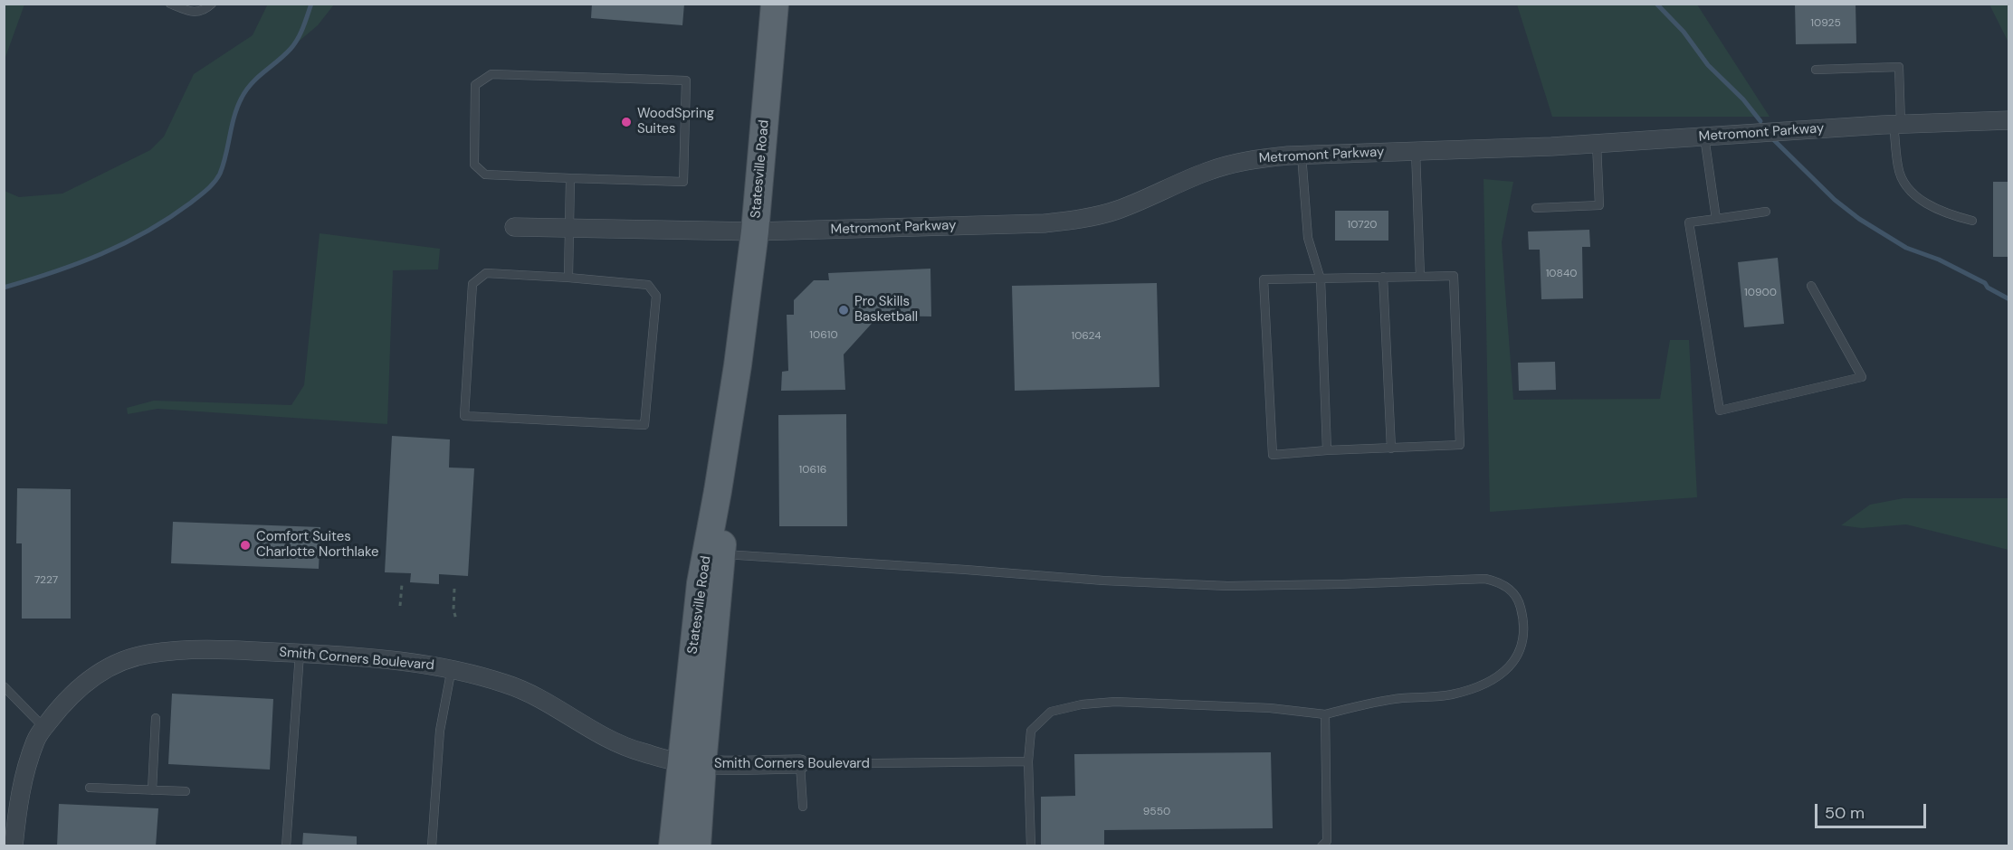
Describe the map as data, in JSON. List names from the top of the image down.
{
  "streets": {
    "main road": ["Statesville Road"],
    "street": ["Metromont Parkway", "Smith Corners Boulevard"]
  },
  "crossings": [
    ["Metromont Parkway", "Statesville Road"],
    ["Statesville Road", "Smith Corners Boulevard"]
  ],
  "places": ["WoodSpring Suites", "Pro Skills Basketball", "Comfort Suites Charlotte Northlake"],
  "house_numbers": [
    "10925",
    "10720",
    "10840",
    "10900",
    "10610",
    "10624",
    "10616",
    "7227",
    "9550"
  ],
  "scale_bar": "50 m"
}
